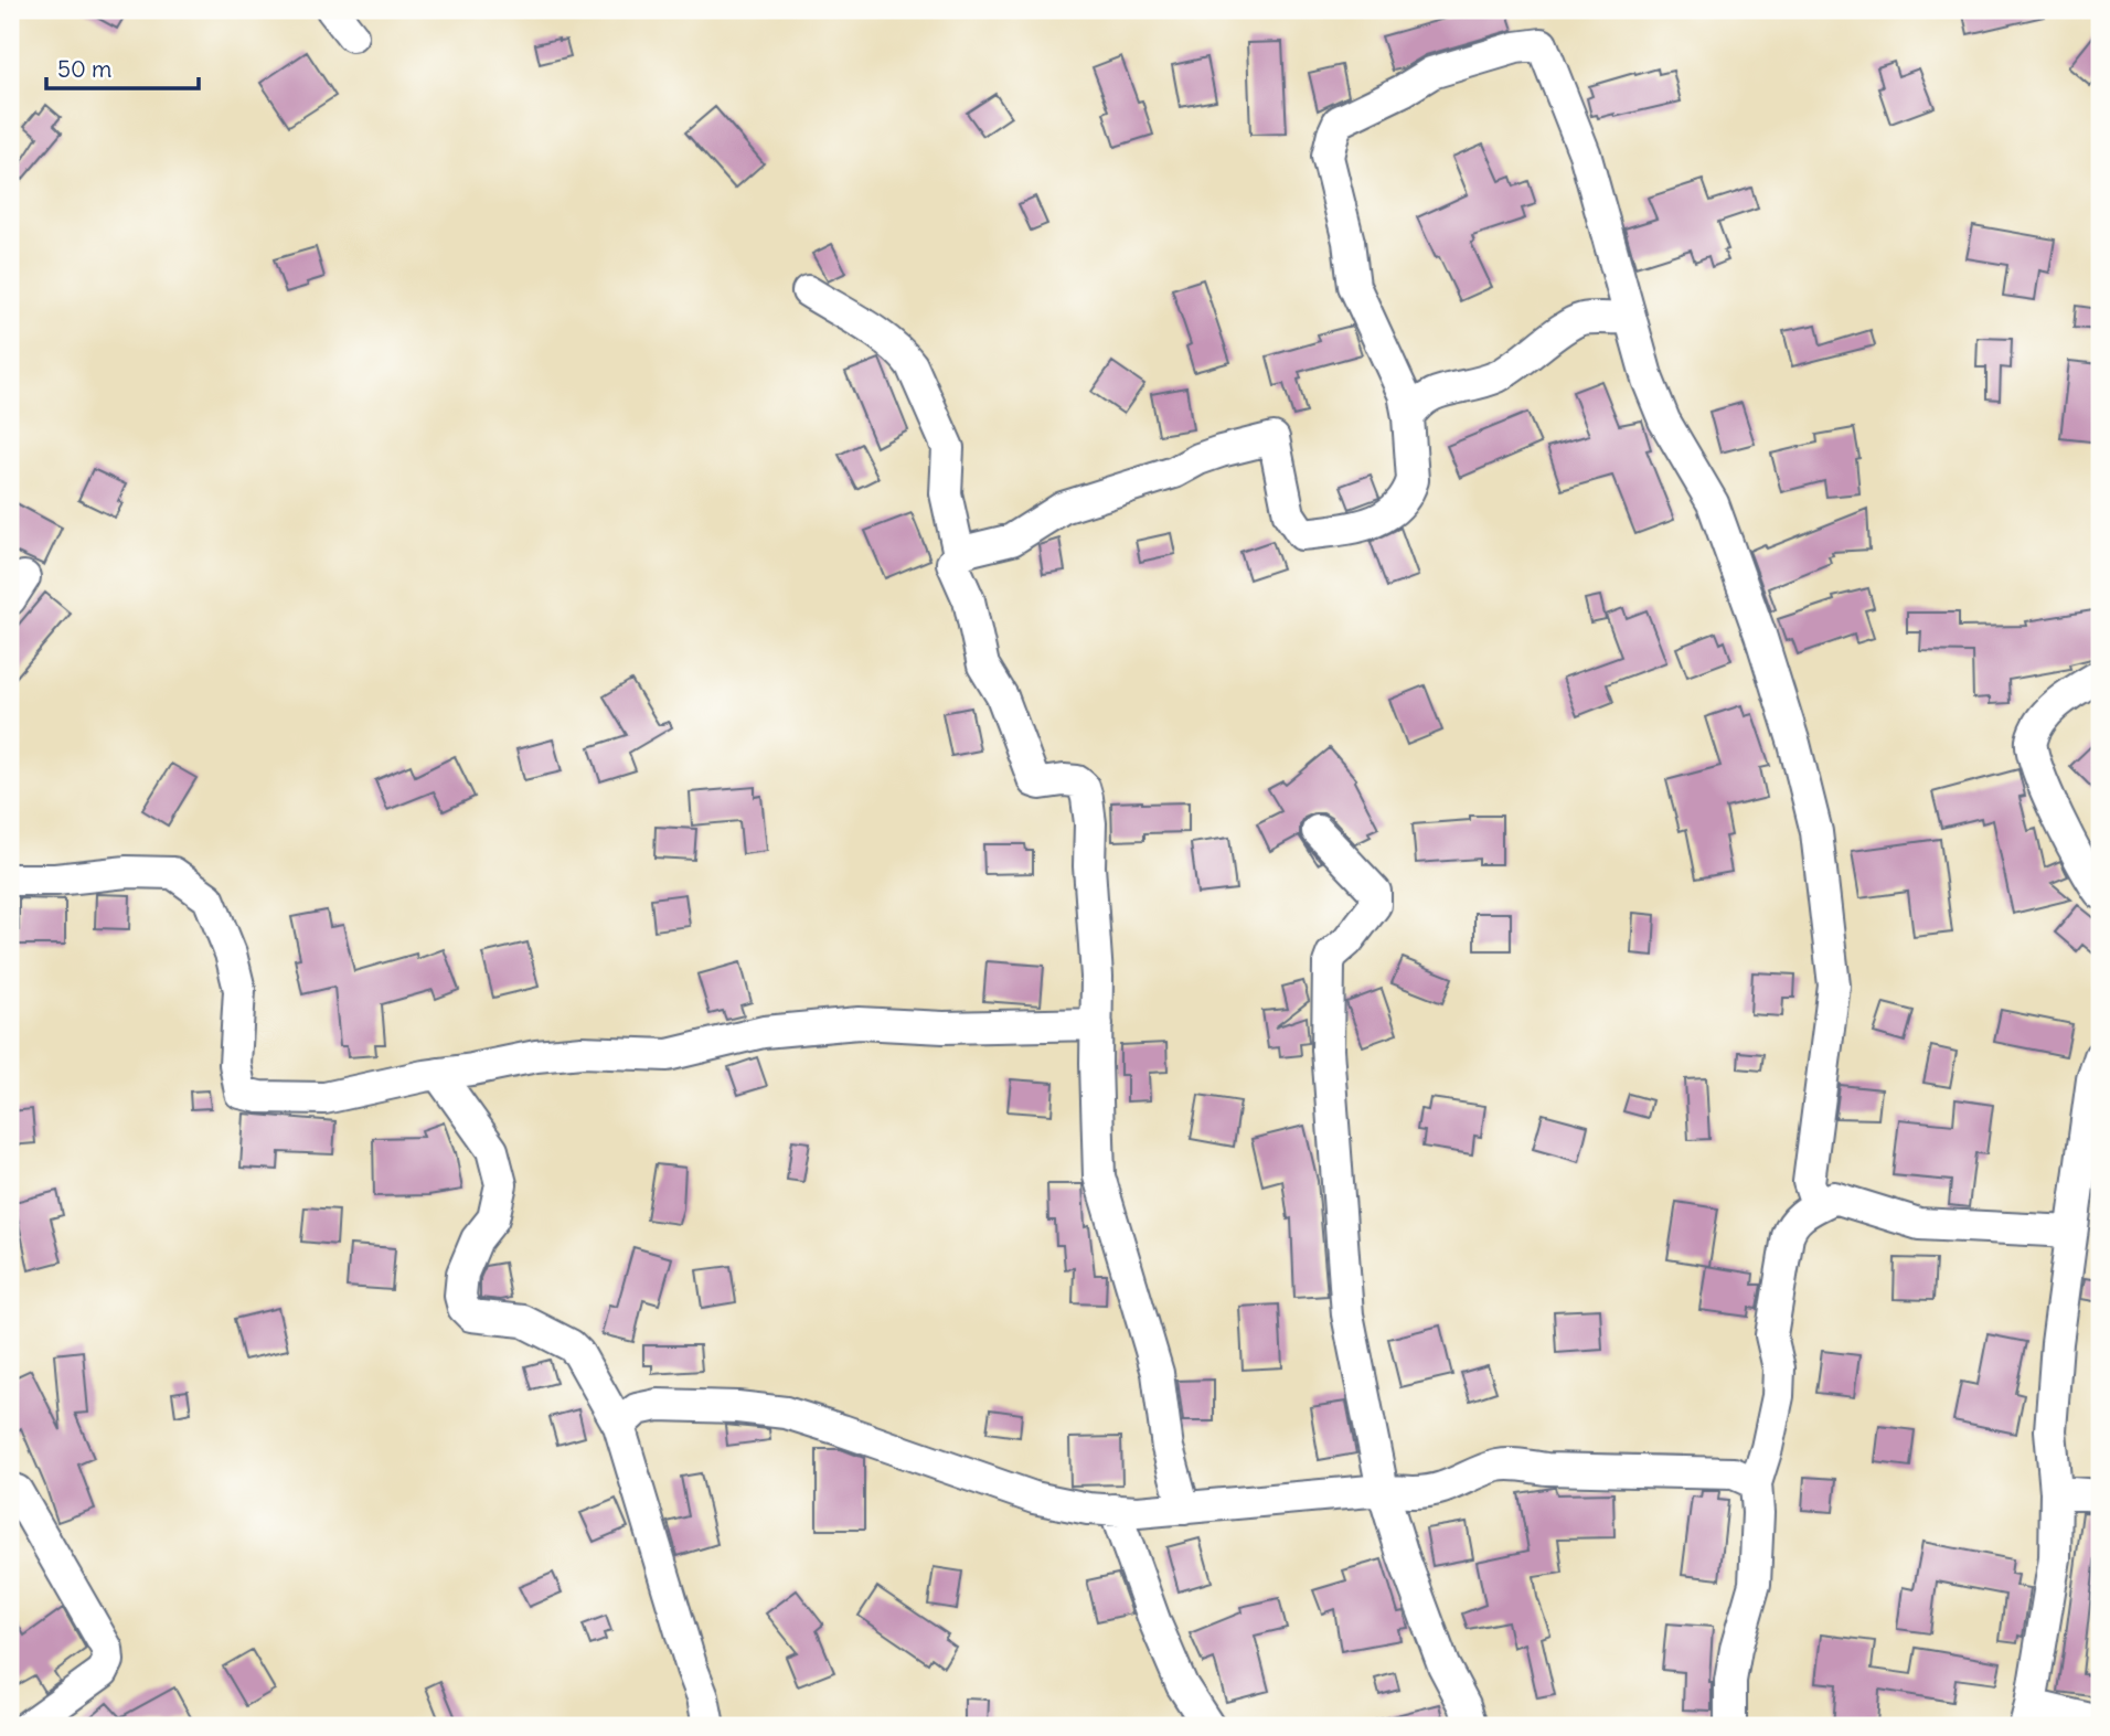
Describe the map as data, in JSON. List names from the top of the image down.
{
  "scale_bar": "50 m"
}
